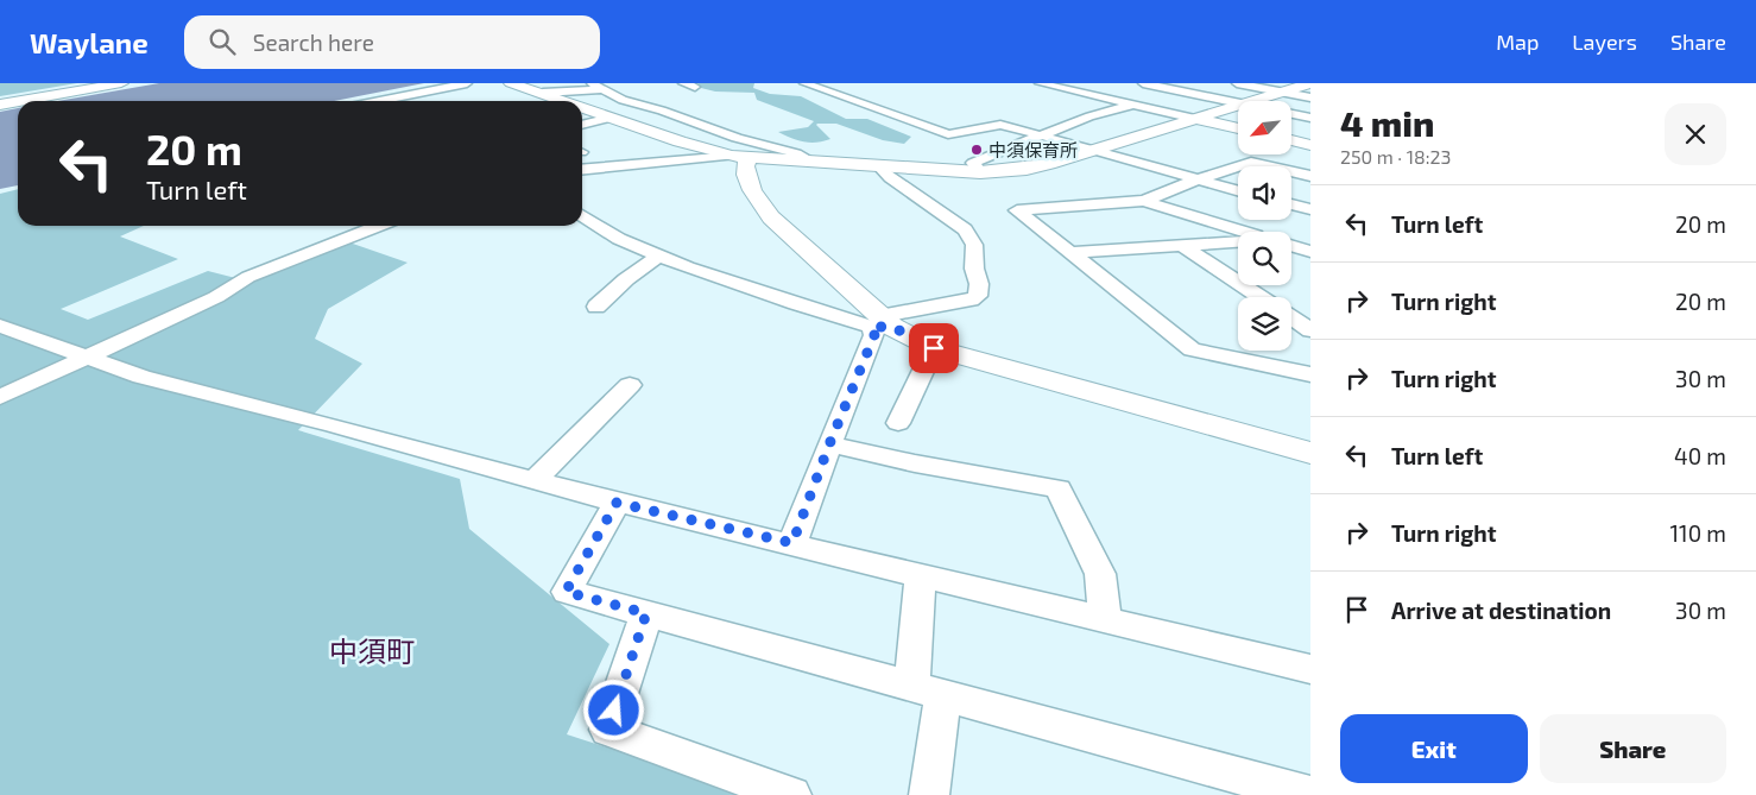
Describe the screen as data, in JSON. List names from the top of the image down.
{
  "districts": ["中須町"],
  "places": ["中須保育所"],
  "north": "bottom left",
  "page": {
    "header": "Waylane",
    "search": "Search here",
    "nav": ["Map", "Layers", "Share"],
    "heading": ["4 min", "250 m · 18:23"],
    "turn": ["20 m", "Turn left"],
    "list": [
      {
        "name": "Turn left",
        "value": "20 m"
      },
      {
        "name": "Turn right",
        "value": "20 m"
      },
      {
        "name": "Turn right",
        "value": "30 m"
      },
      {
        "name": "Turn left",
        "value": "40 m"
      },
      {
        "name": "Turn right",
        "value": "110 m"
      },
      {
        "name": "Arrive at destination",
        "value": "30 m"
      }
    ],
    "buttons": ["Exit", "Share"]
  }
}
